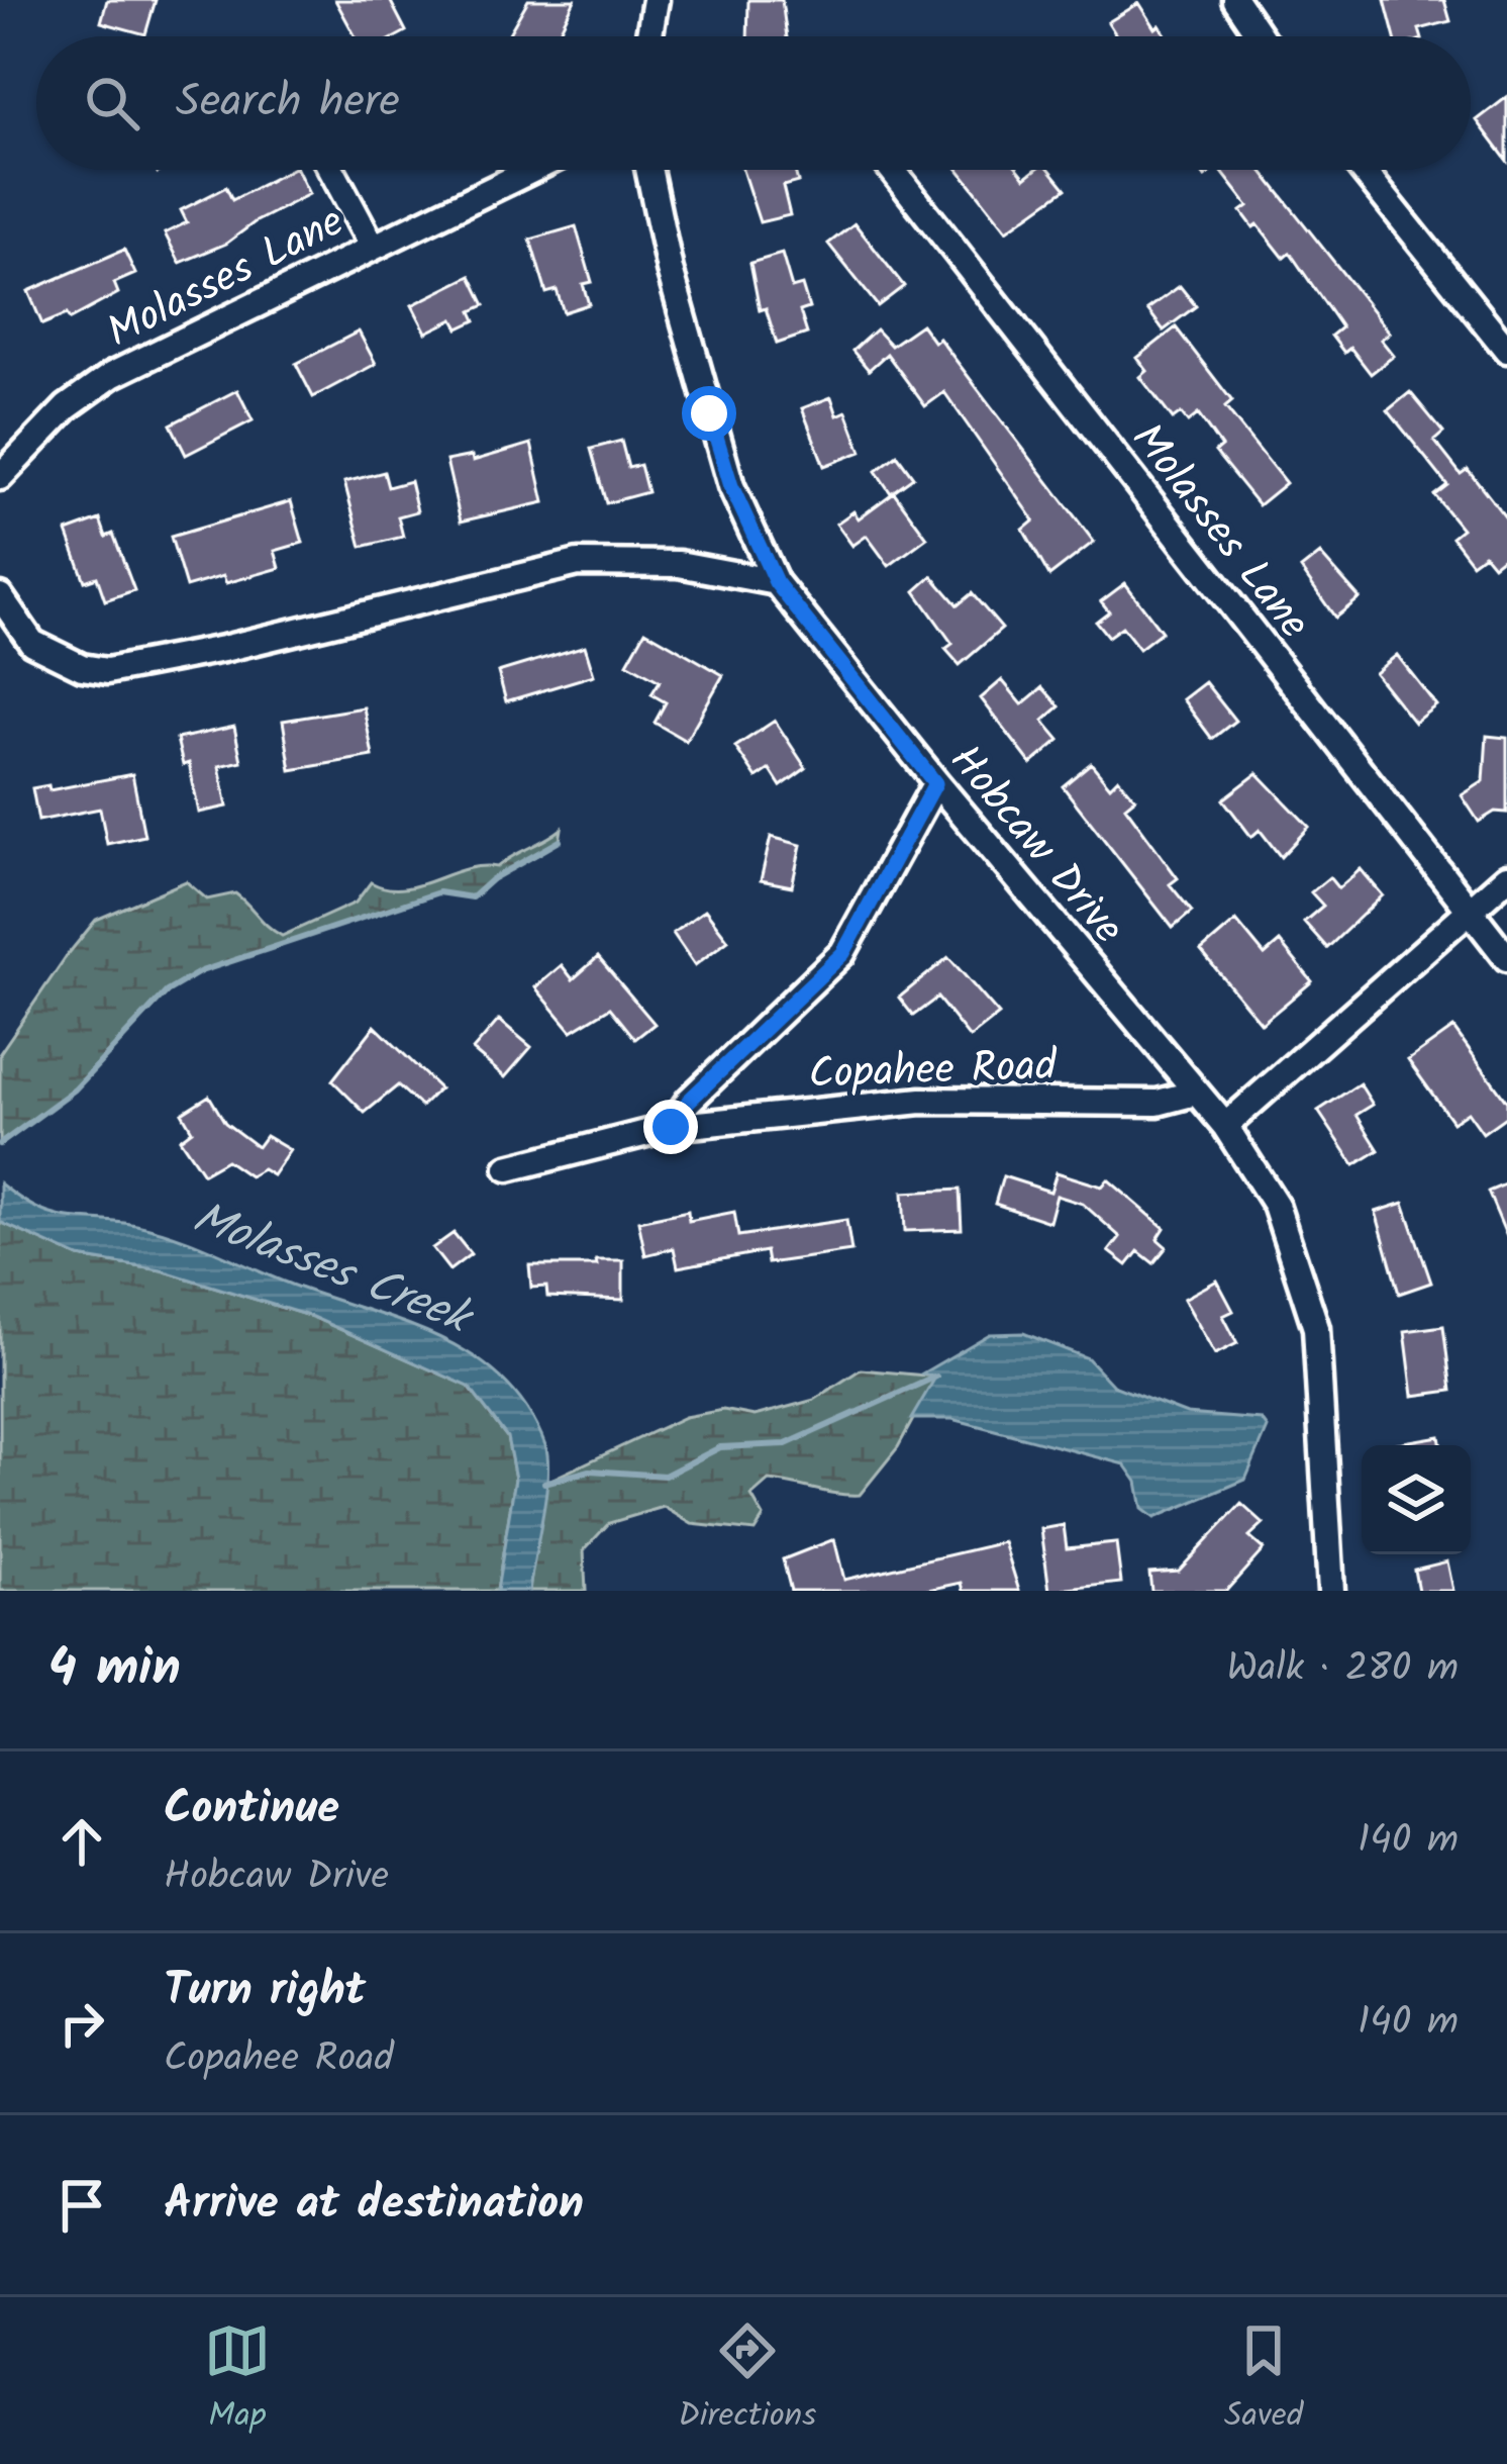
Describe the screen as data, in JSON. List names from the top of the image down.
{
  "streets": {
    "street": ["Molasses Lane", "Hobcaw Drive", "Copahee Road"]
  },
  "crossings": [
    ["Hobcaw Drive", "Copahee Road"]
  ],
  "water": ["Molasses Creek"],
  "page": {
    "search": "Search here",
    "heading": ["4 min", "Walk · 280 m"],
    "list": [
      ["Continue", "Hobcaw Drive", "140 m"],
      ["Turn right", "Copahee Road", "140 m"],
      "Arrive at destination"
    ],
    "nav": ["Map", "Directions", "Saved"]
  }
}
